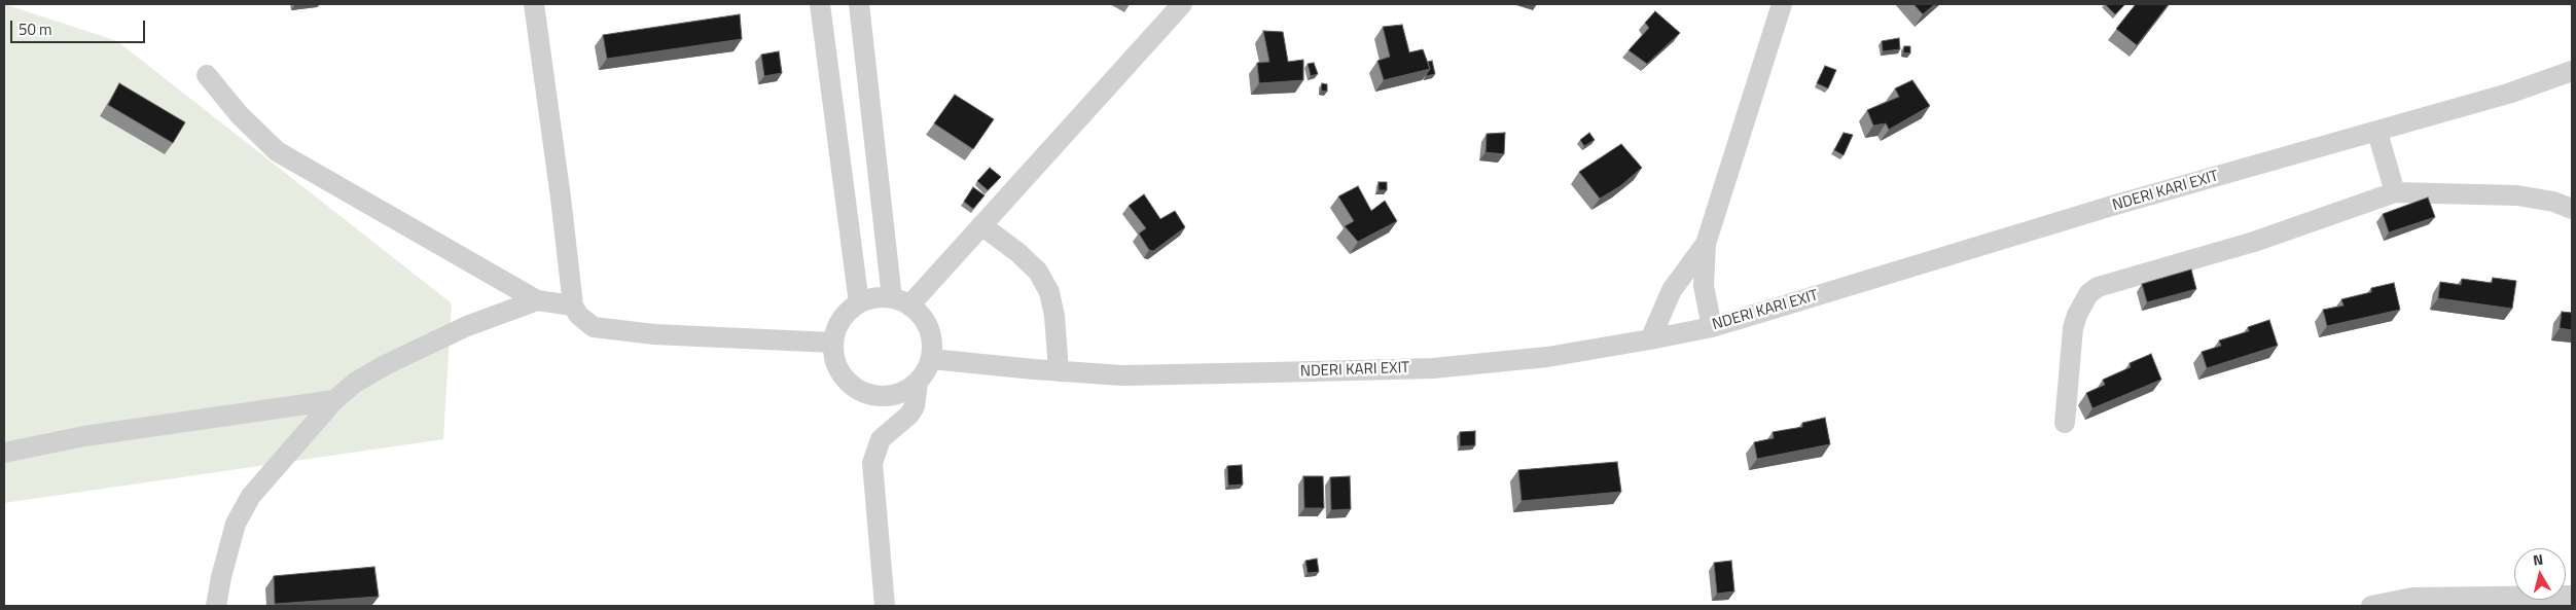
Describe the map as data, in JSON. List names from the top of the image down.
{
  "streets": {
    "street": ["NDERI KARI EXIT"]
  },
  "scale_bar": "50 m",
  "north": "top"
}
